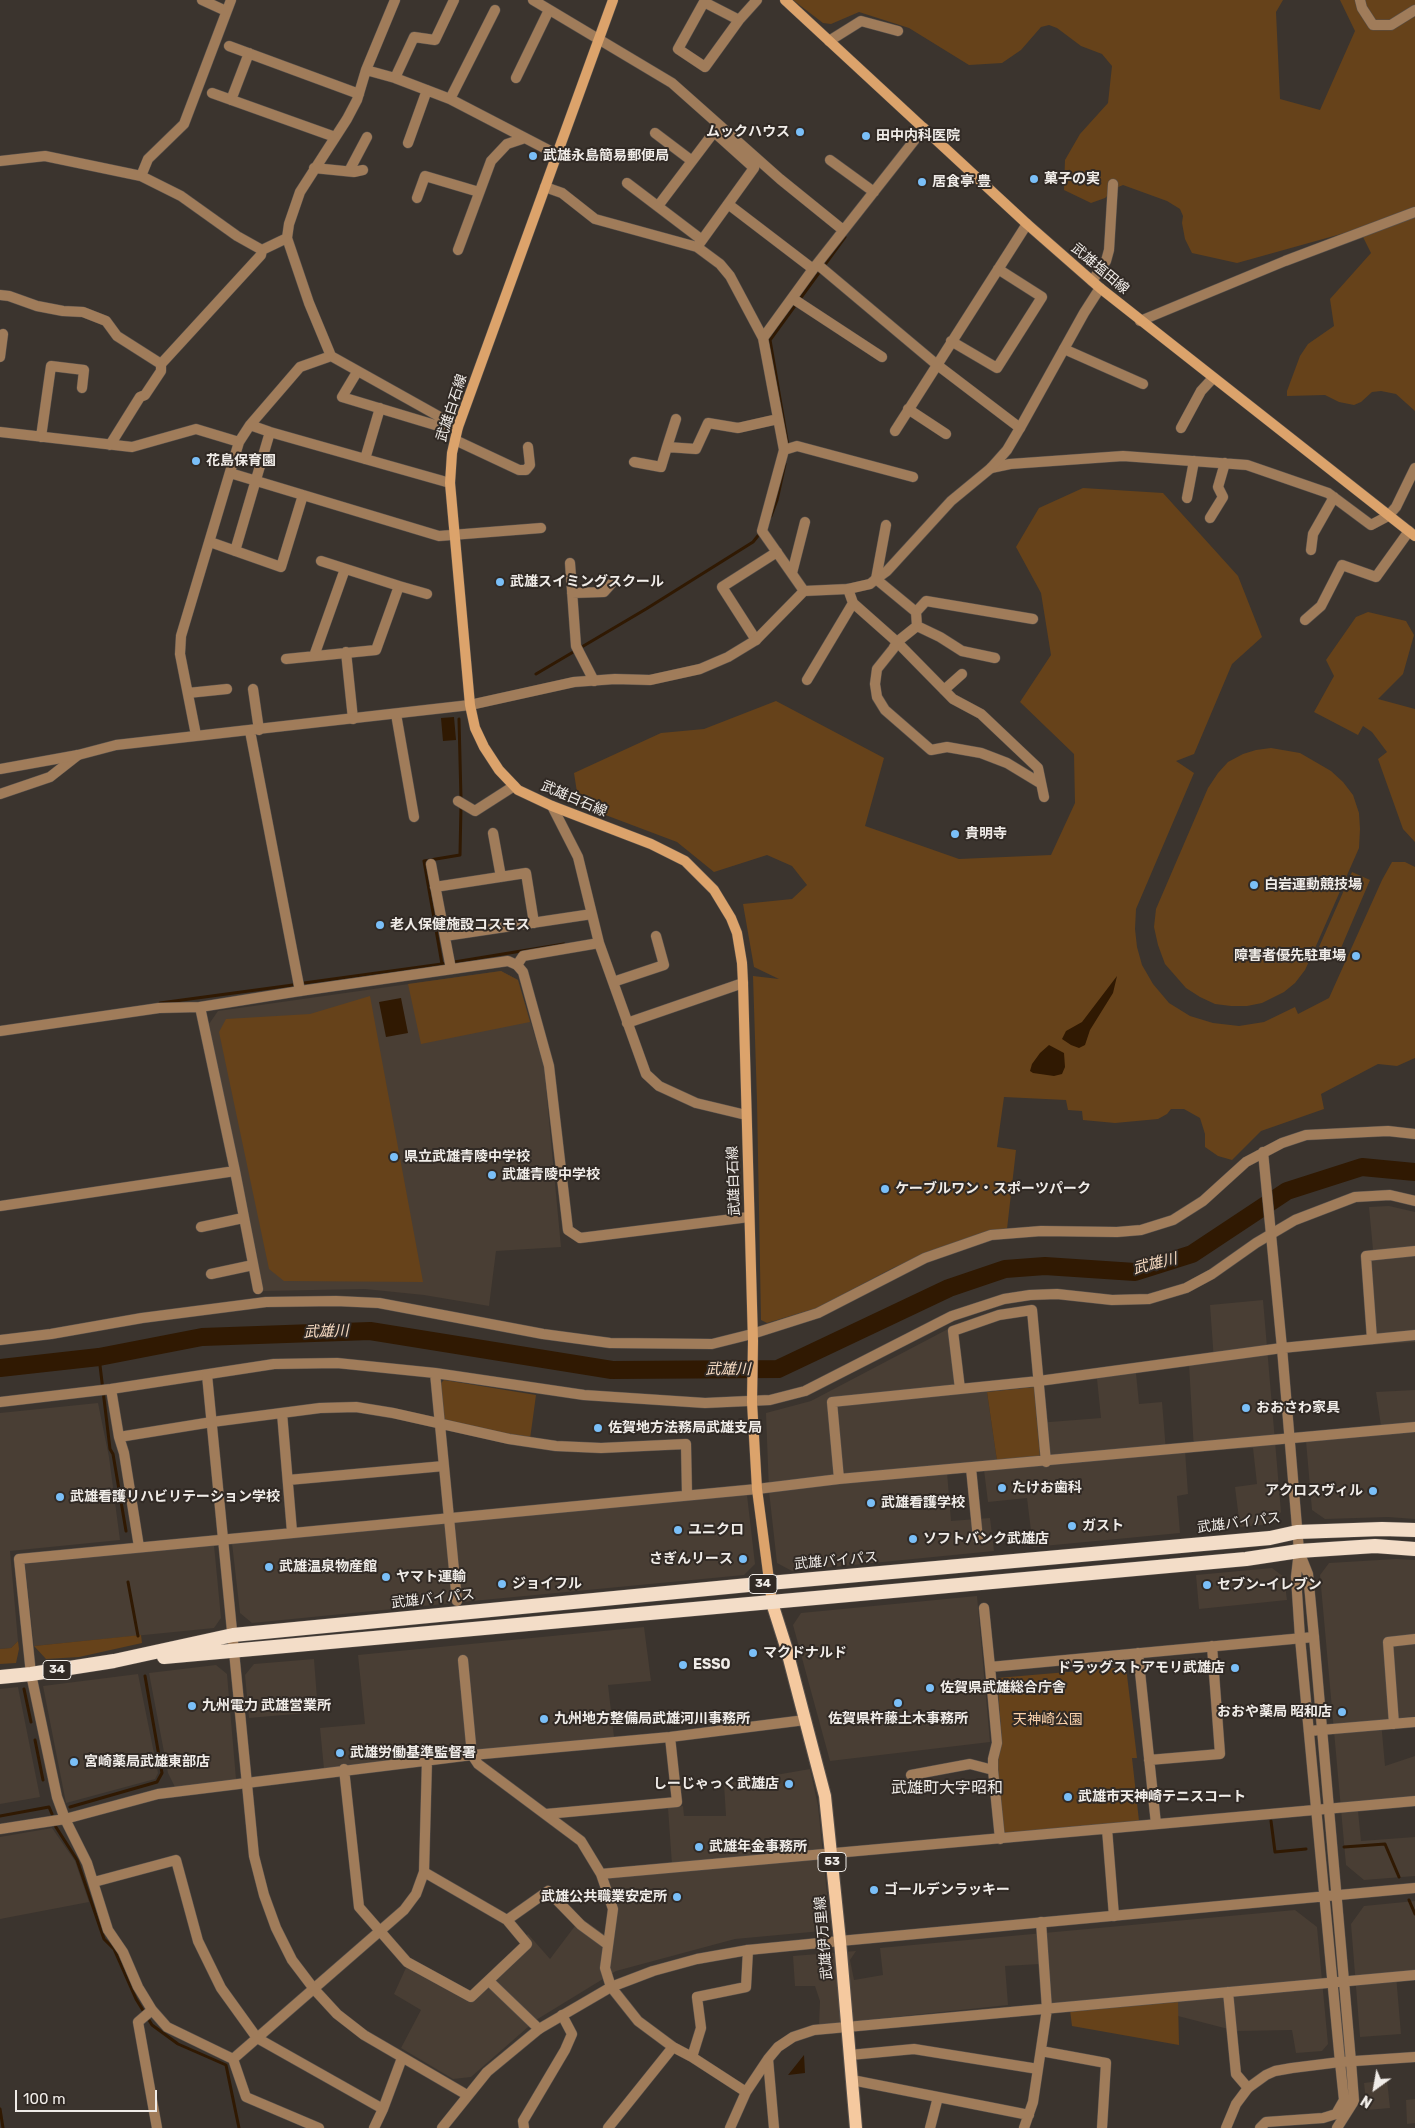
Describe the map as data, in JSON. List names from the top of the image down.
{
  "streets": {
    "highway": ["武雄バイパス", "34"],
    "main road": [
      "武雄塩田線",
      "武雄白石線",
      "53",
      "武雄伊万里線"
    ]
  },
  "crossings": [
    ["武雄白石線", "武雄バイパス"],
    ["武雄白石線", "武雄伊万里線"],
    ["武雄バイパス", "武雄伊万里線"]
  ],
  "districts": ["武雄町大字昭和"],
  "water": ["武雄川"],
  "parks": ["天神崎公園"],
  "places": [
    "ムックハウス",
    "田中内科医院",
    "武雄永島簡易郵便局",
    "菓子の実",
    "居食亭 豊",
    "花島保育園",
    "武雄スイミングスクール",
    "貴明寺",
    "白岩運動競技場",
    "老人保健施設コスモス",
    "障害者優先駐車場",
    "県立武雄青陵中学校",
    "武雄青陵中学校",
    "ケーブルワン・スポーツパーク",
    "おおさわ家具",
    "佐賀地方法務局武雄支局",
    "たけお歯科",
    "アクロスヴィル",
    "武雄看護リハビリテーション学校",
    "武雄看護学校",
    "ガスト",
    "ユニクロ",
    "ソフトバンク武雄店",
    "さぎんリース",
    "武雄温泉物産館",
    "ヤマト運輸",
    "ジョイフル",
    "セブン-イレブン",
    "マクドナルド",
    "ESSO",
    "ドラッグストアモリ武雄店",
    "佐賀県武雄総合庁舎",
    "佐賀県杵藤土木事務所",
    "九州電力 武雄営業所",
    "おおや薬局 昭和店",
    "九州地方整備局武雄河川事務所",
    "武雄労働基準監督署",
    "宮崎薬局武雄東部店",
    "しーじゃっく武雄店",
    "武雄市天神崎テニスコート",
    "武雄年金事務所",
    "ゴールデンラッキー",
    "武雄公共職業安定所"
  ],
  "scale_bar": "100 m",
  "north": "bottom left"
}
